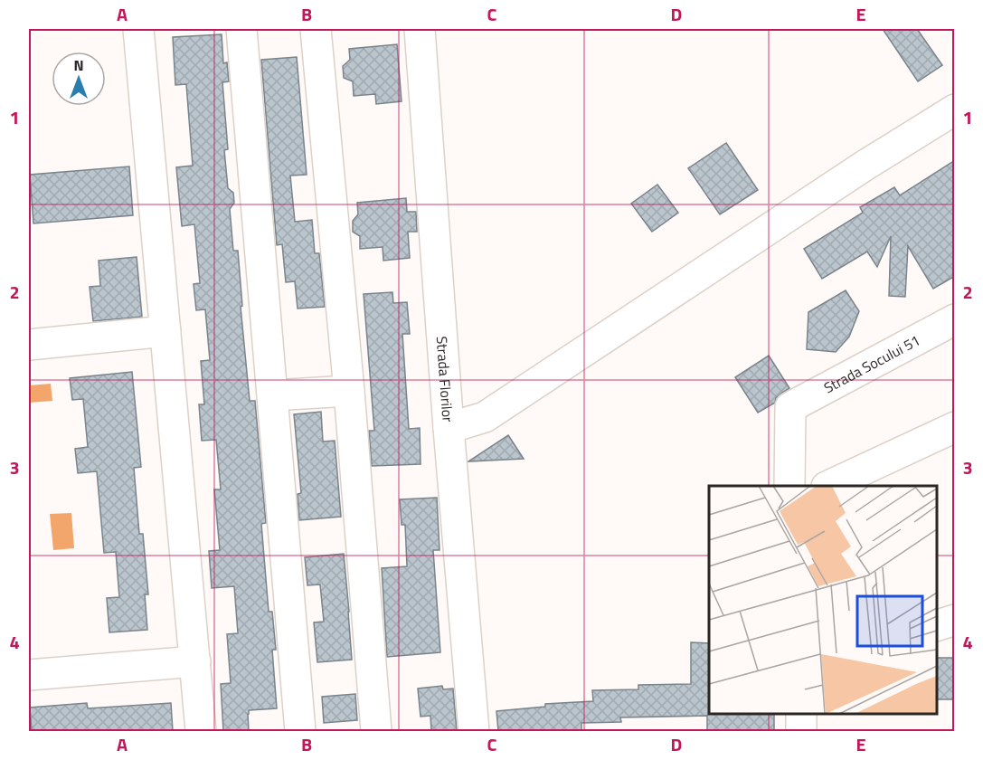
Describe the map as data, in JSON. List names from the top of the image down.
{
  "streets": {
    "street": ["Strada Socului 51", "Strada Florilor"]
  },
  "north": "top",
  "grid": {
    "columns": [
      "A",
      "B",
      "C",
      "D",
      "E"
    ],
    "rows": [
      "1",
      "2",
      "3",
      "4"
    ]
  }
}
